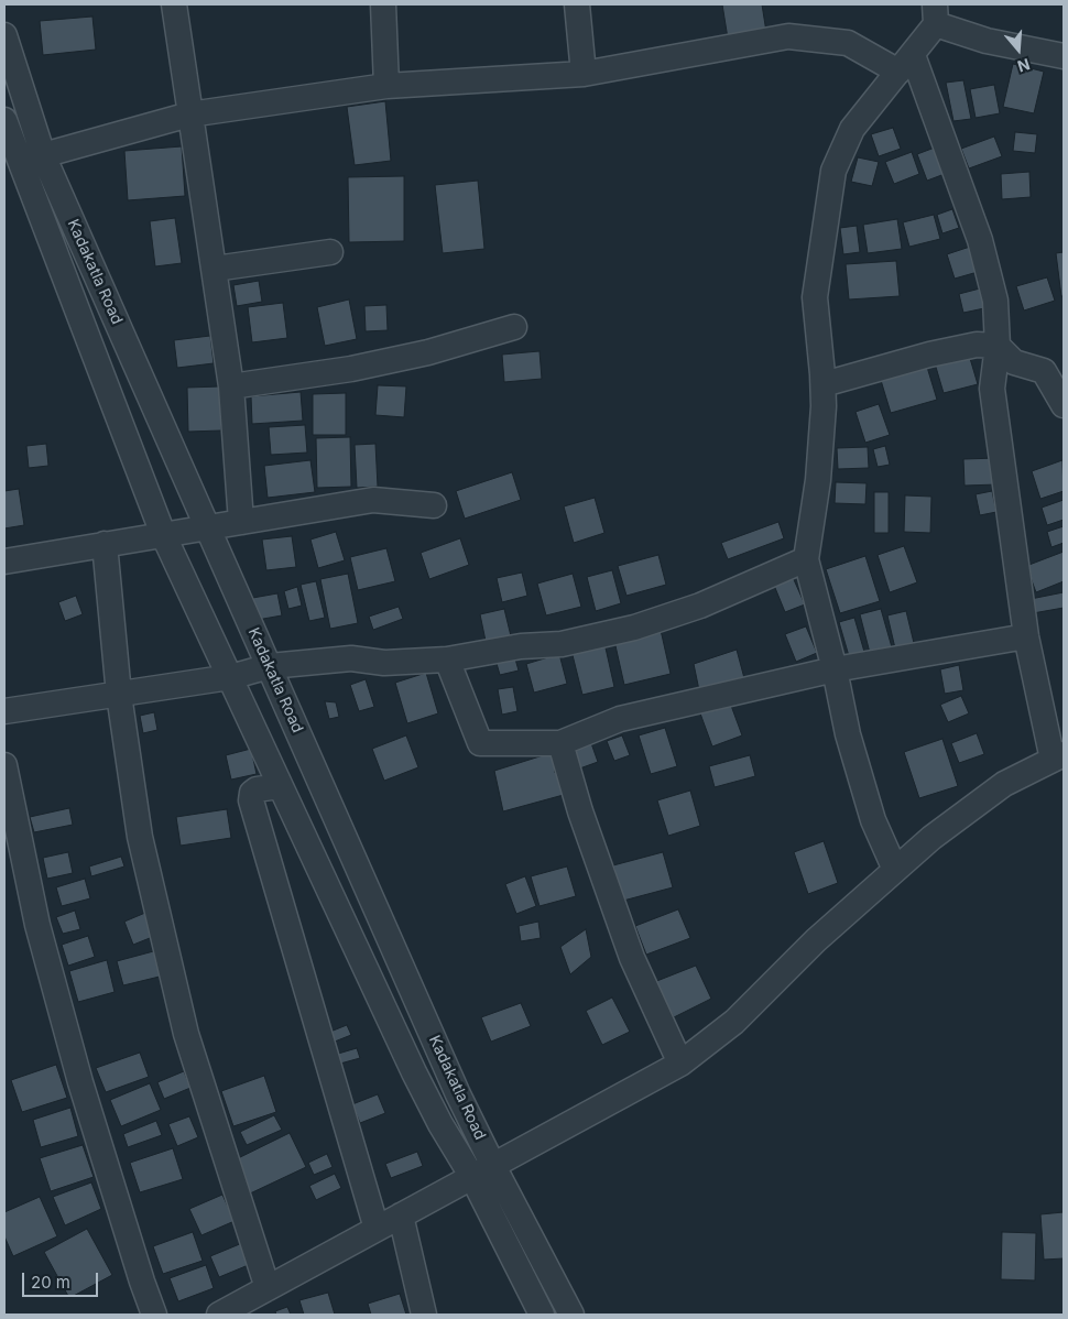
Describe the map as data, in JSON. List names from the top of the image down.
{
  "streets": {
    "street": ["Kadakatla Road"]
  },
  "scale_bar": "20 m",
  "north": "bottom"
}
